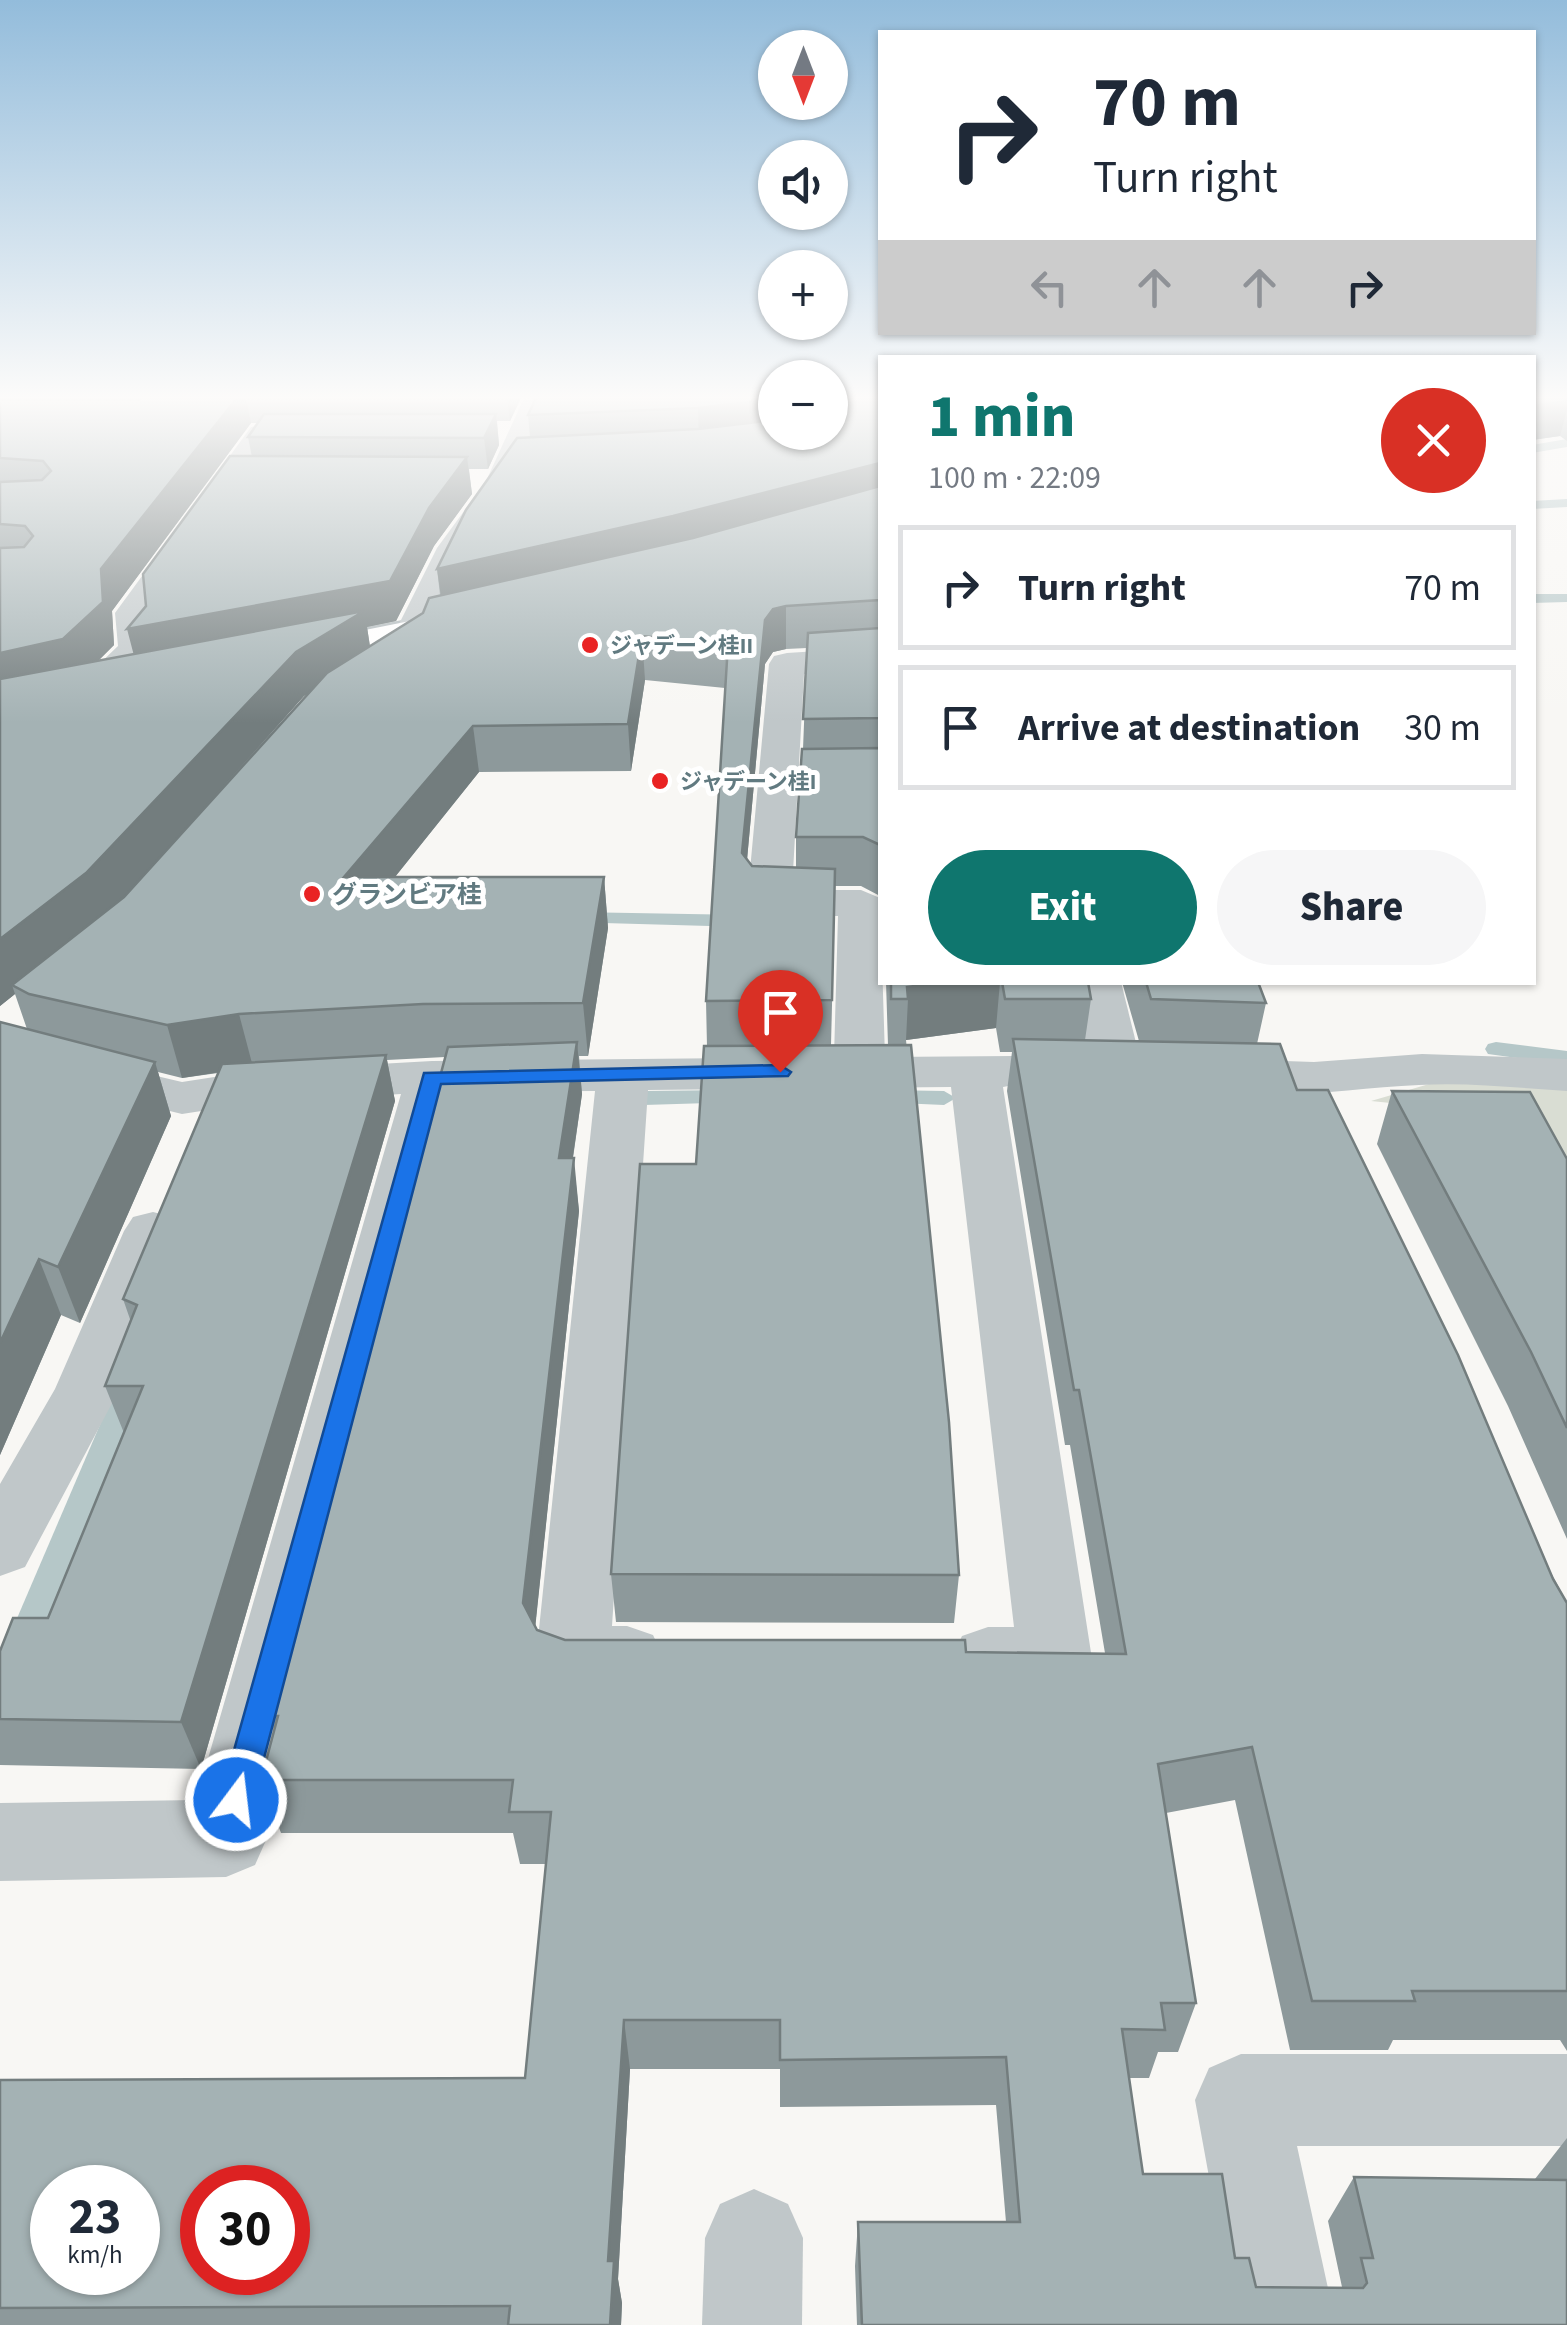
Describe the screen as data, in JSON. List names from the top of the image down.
{
  "places": ["ジャデーン桂II", "ジャデーン桂I", "グランビア桂"],
  "north": "bottom",
  "page": {
    "map_buttons": ["+", "−"],
    "turn": ["70 m", "Turn right"],
    "heading": ["1 min", "100 m · 22:09"],
    "list": [
      {
        "name": "Turn right",
        "value": "70 m"
      },
      {
        "name": "Arrive at destination",
        "value": "30 m"
      }
    ],
    "buttons": ["Exit", "Share"],
    "speed": "23 km/h",
    "limit": "30"
  }
}
